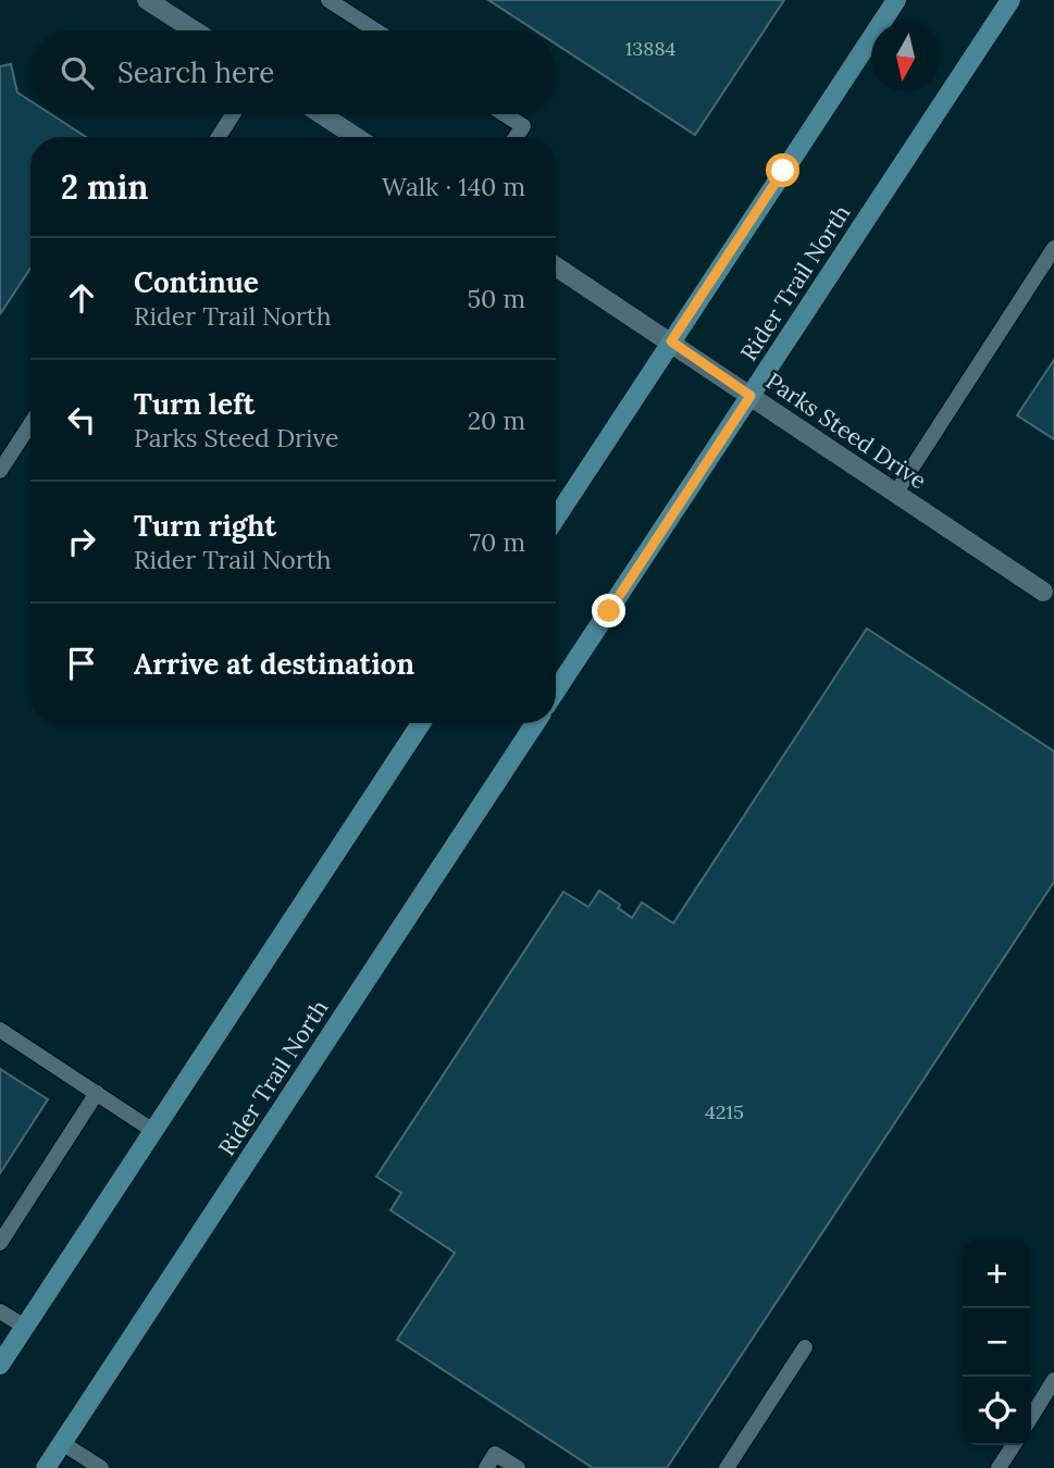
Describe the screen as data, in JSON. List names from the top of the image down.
{
  "streets": {
    "street": ["Rider Trail North", "Parks Steed Drive"]
  },
  "crossings": [
    ["Rider Trail North", "Parks Steed Drive"]
  ],
  "house_numbers": ["13884", "4215"],
  "north": "bottom",
  "page": {
    "search": "Search here",
    "heading": ["2 min", "Walk · 140 m"],
    "list": [
      ["Continue", "Rider Trail North", "50 m"],
      ["Turn left", "Parks Steed Drive", "20 m"],
      ["Turn right", "Rider Trail North", "70 m"],
      "Arrive at destination"
    ],
    "map_buttons": ["+", "−"]
  }
}
